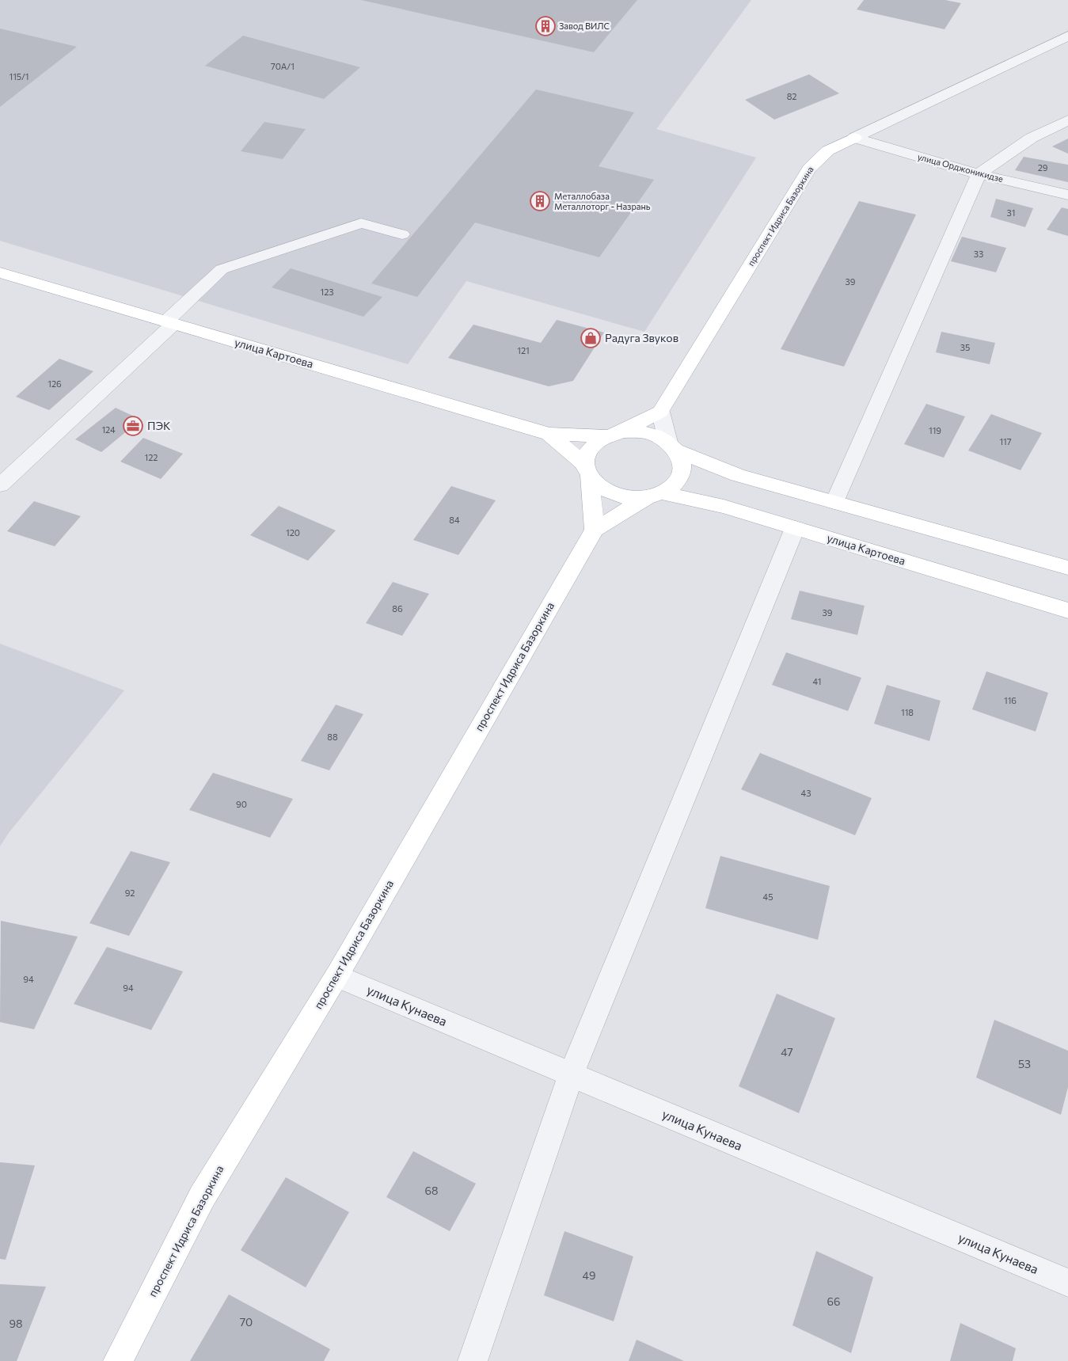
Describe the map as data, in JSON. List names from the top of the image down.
{
  "streets": {
    "main road": ["проспект Идриса Базоркина", "улица Картоева"],
    "street": ["улица Орджоникидзе", "улица Кунаева"]
  },
  "crossings": [
    ["улица Орджоникидзе", "проспект Идриса Базоркина"],
    ["проспект Идриса Базоркина", "улица Картоева"],
    ["проспект Идриса Базоркина", "улица Кунаева"]
  ],
  "places": {
    "building": ["Завод ВИЛС", "Металлобаза Металлоторг - Назрань"],
    "shop": ["Радуга Звуков"],
    "office": ["ПЭК"]
  },
  "house_numbers": [
    "70А/1",
    "115/1",
    "82",
    "29",
    "31",
    "33",
    "39",
    "123",
    "35",
    "121",
    "126",
    "124",
    "119",
    "117",
    "122",
    "84",
    "120",
    "86",
    "39",
    "41",
    "116",
    "118",
    "88",
    "43",
    "90",
    "92",
    "45",
    "94",
    "94",
    "47",
    "53",
    "68",
    "49",
    "66",
    "70",
    "98"
  ]
}
